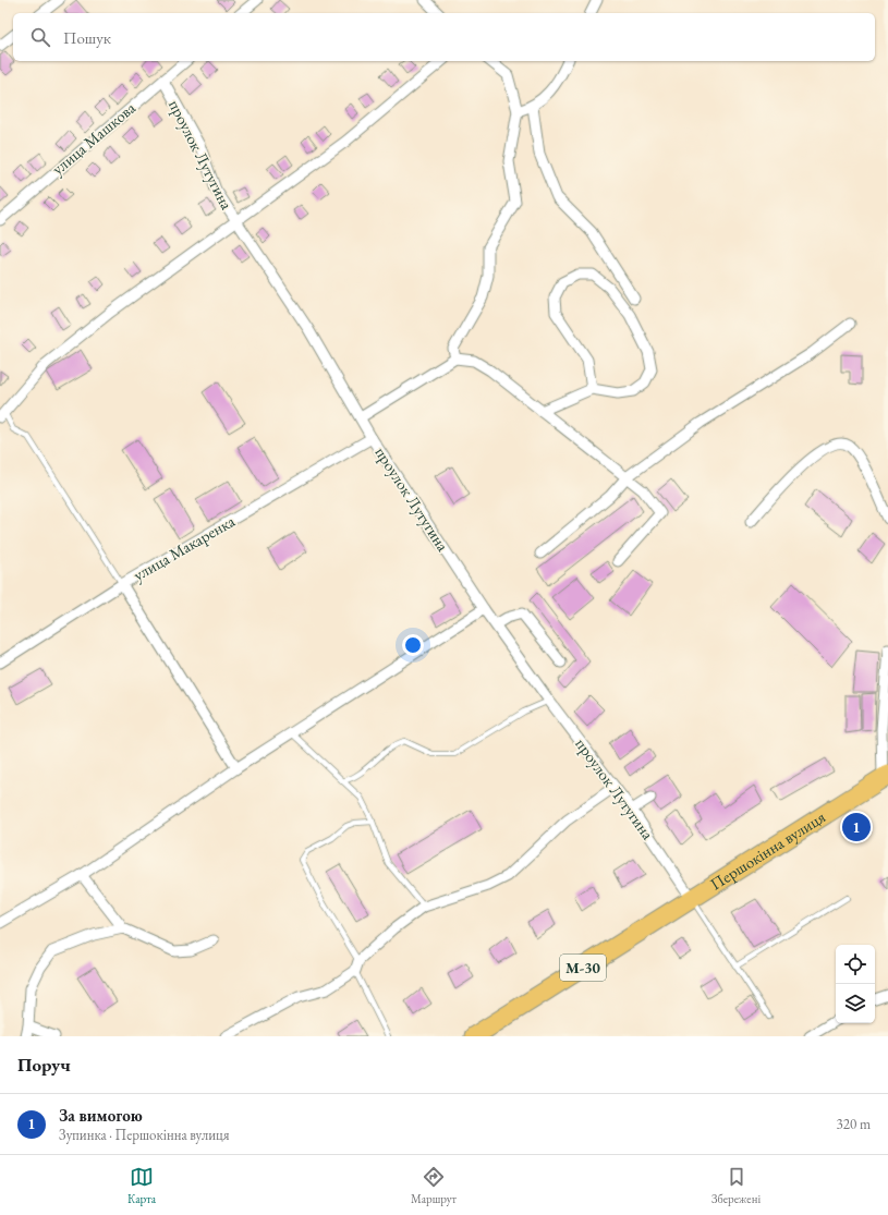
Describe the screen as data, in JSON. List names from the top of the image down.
{
  "streets": {
    "highway": ["Першокінна вулиця", "М-30"],
    "street": ["улица Машкова", "проулок Лутугина", "улица Макаренка"]
  },
  "crossings": [
    ["улица Машкова", "проулок Лутугина"],
    ["проулок Лутугина", "улица Макаренка"],
    ["проулок Лутугина", "Першокінна вулиця"],
    ["проулок Лутугина", "М-30"],
    ["Першокінна вулиця", "М-30"]
  ],
  "page": {
    "search": "Пошук",
    "pins": "1",
    "heading": "Поруч",
    "list": [
      {
        "mark": "1",
        "name": "За вимогою",
        "note": "Зупинка · Першокінна вулиця",
        "value": "320 m"
      }
    ],
    "nav": ["Карта", "Маршрут", "Збережені"]
  }
}
